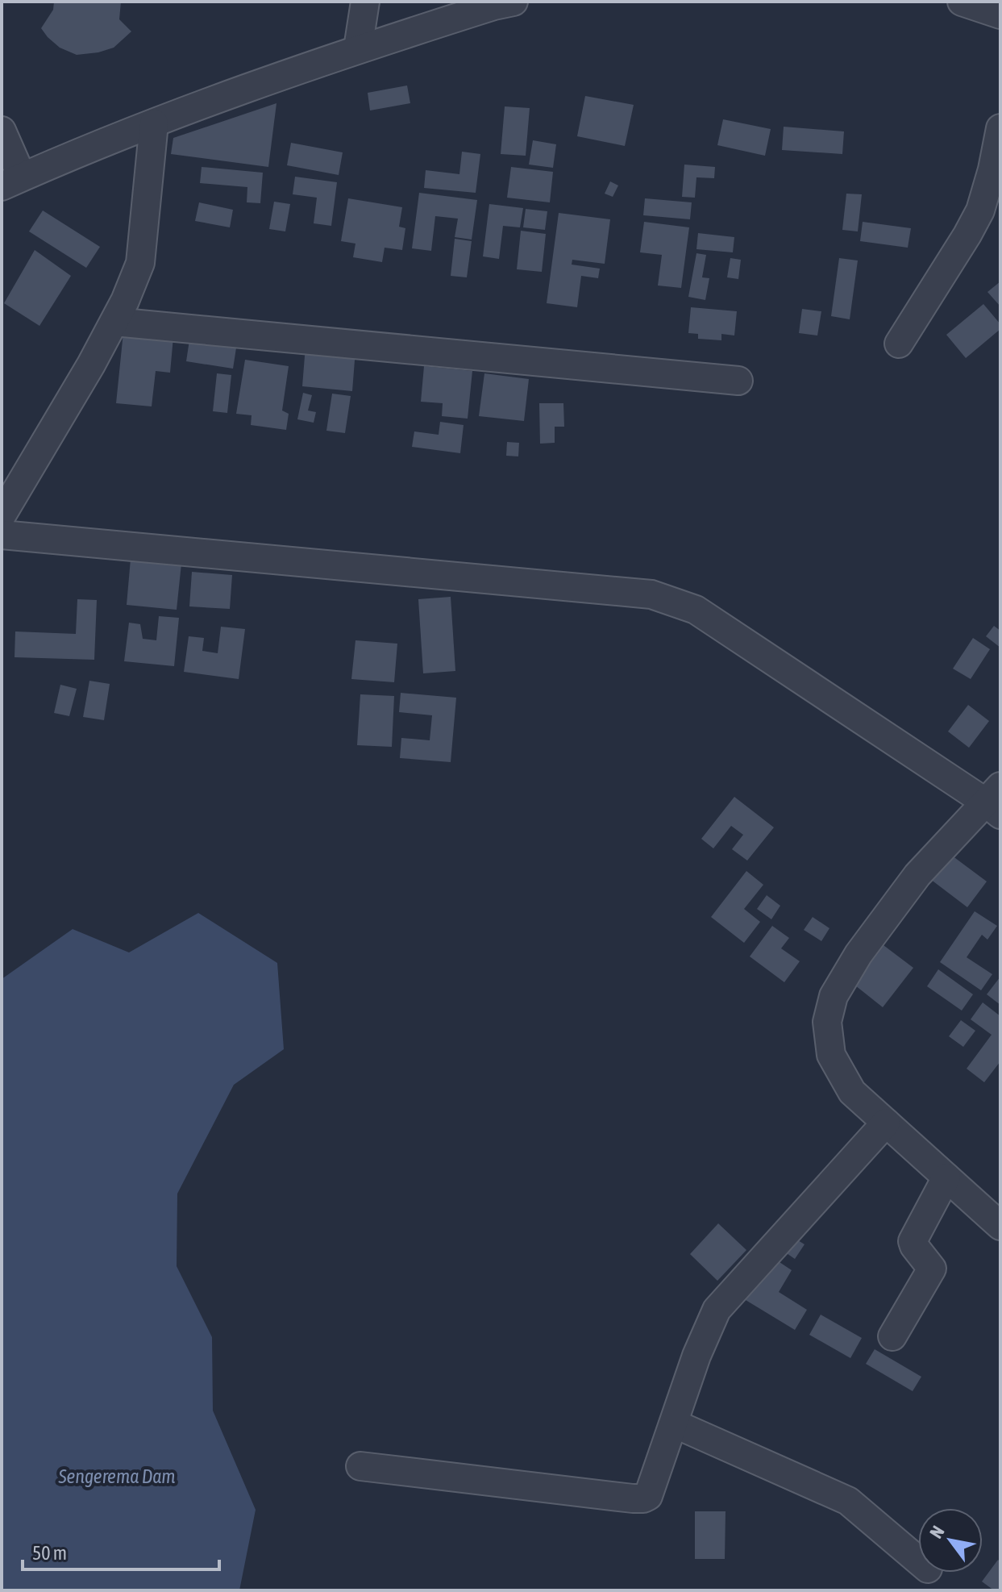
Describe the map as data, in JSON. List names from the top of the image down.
{
  "water": ["Sengerema Dam"],
  "scale_bar": "50 m",
  "north": "top left"
}
